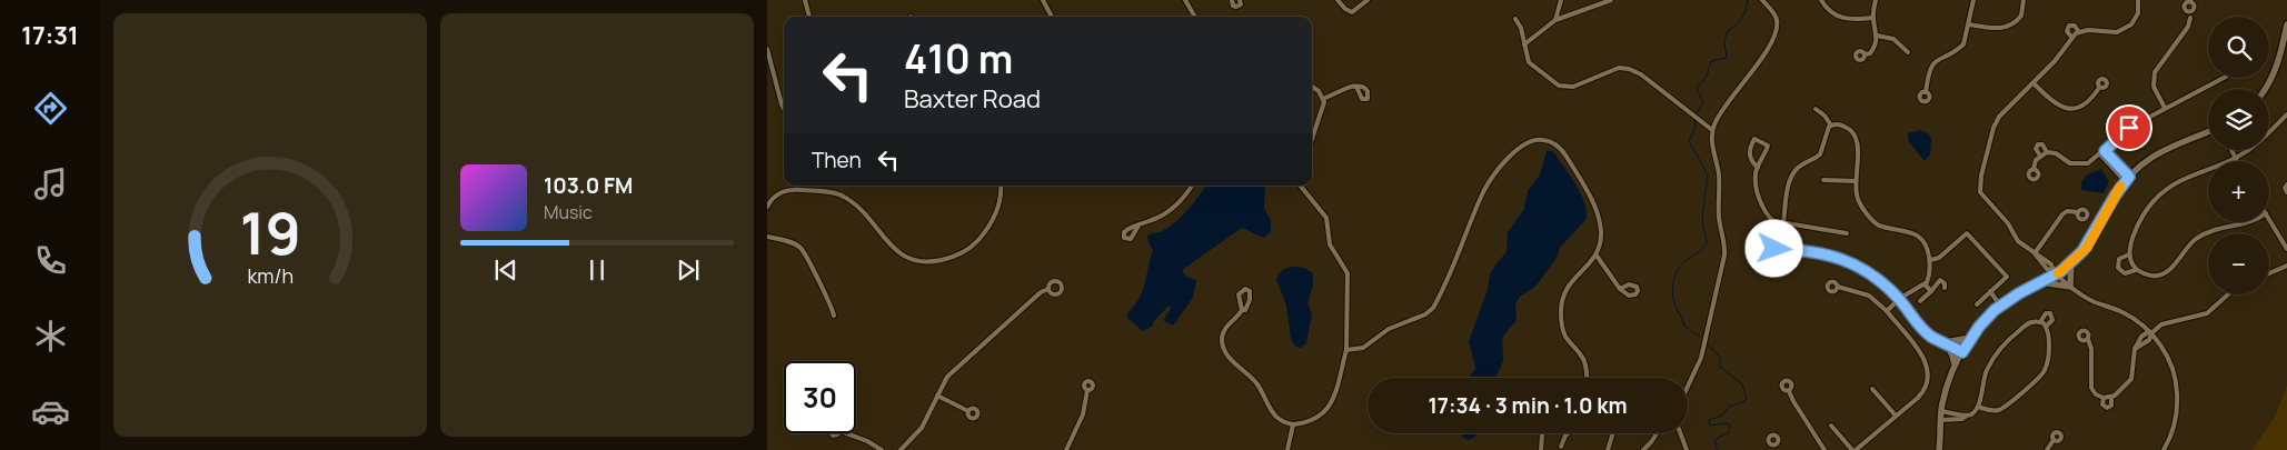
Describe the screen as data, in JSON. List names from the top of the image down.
{
  "page": {
    "tabs": "17:31",
    "map_buttons": ["+", "−"],
    "turn": ["410 m", "Baxter Road"],
    "then": "Then",
    "song": ["103.0 FM", "Music"],
    "limit": "30",
    "trip": "17:34 · 3 min · 1.0 km",
    "gauge": ["19", "km/h"]
  }
}
